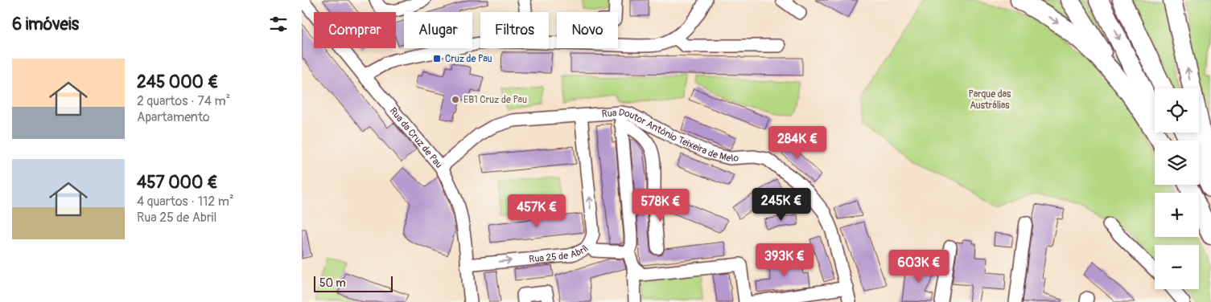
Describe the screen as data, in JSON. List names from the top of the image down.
{
  "streets": {
    "street": ["Rua Doutor António Teixeira de Melo", "Rua da Cruz de Pau", "Rua 25 de Abril"]
  },
  "crossings": [
    ["Rua Doutor António Teixeira de Melo", "Rua da Cruz de Pau"],
    ["Rua Doutor António Teixeira de Melo", "Rua 25 de Abril"],
    ["Rua da Cruz de Pau", "Rua 25 de Abril"]
  ],
  "parks": ["Parque das Austrálias"],
  "places": {
    "transit": ["Cruz de Pau"],
    "other": ["EB1 Cruz de Pau"]
  },
  "scale_bar": "50 m",
  "page": {
    "heading": "6 imóveis",
    "chip": [
      "Comprar",
      "Alugar",
      "Filtros",
      "Novo"
    ],
    "list": [
      {
        "name": "245 000 €",
        "note": "2 quartos · 74 m² · Apartamento"
      },
      {
        "name": "457 000 €",
        "note": "4 quartos · 112 m² · Rua 25 de Abril"
      }
    ],
    "map_buttons": ["+", "−"],
    "price": [
      "284K €",
      "245K €",
      "578K €",
      "457K €",
      "393K €",
      "603K €"
    ],
    "scale": "50 m"
  }
}
